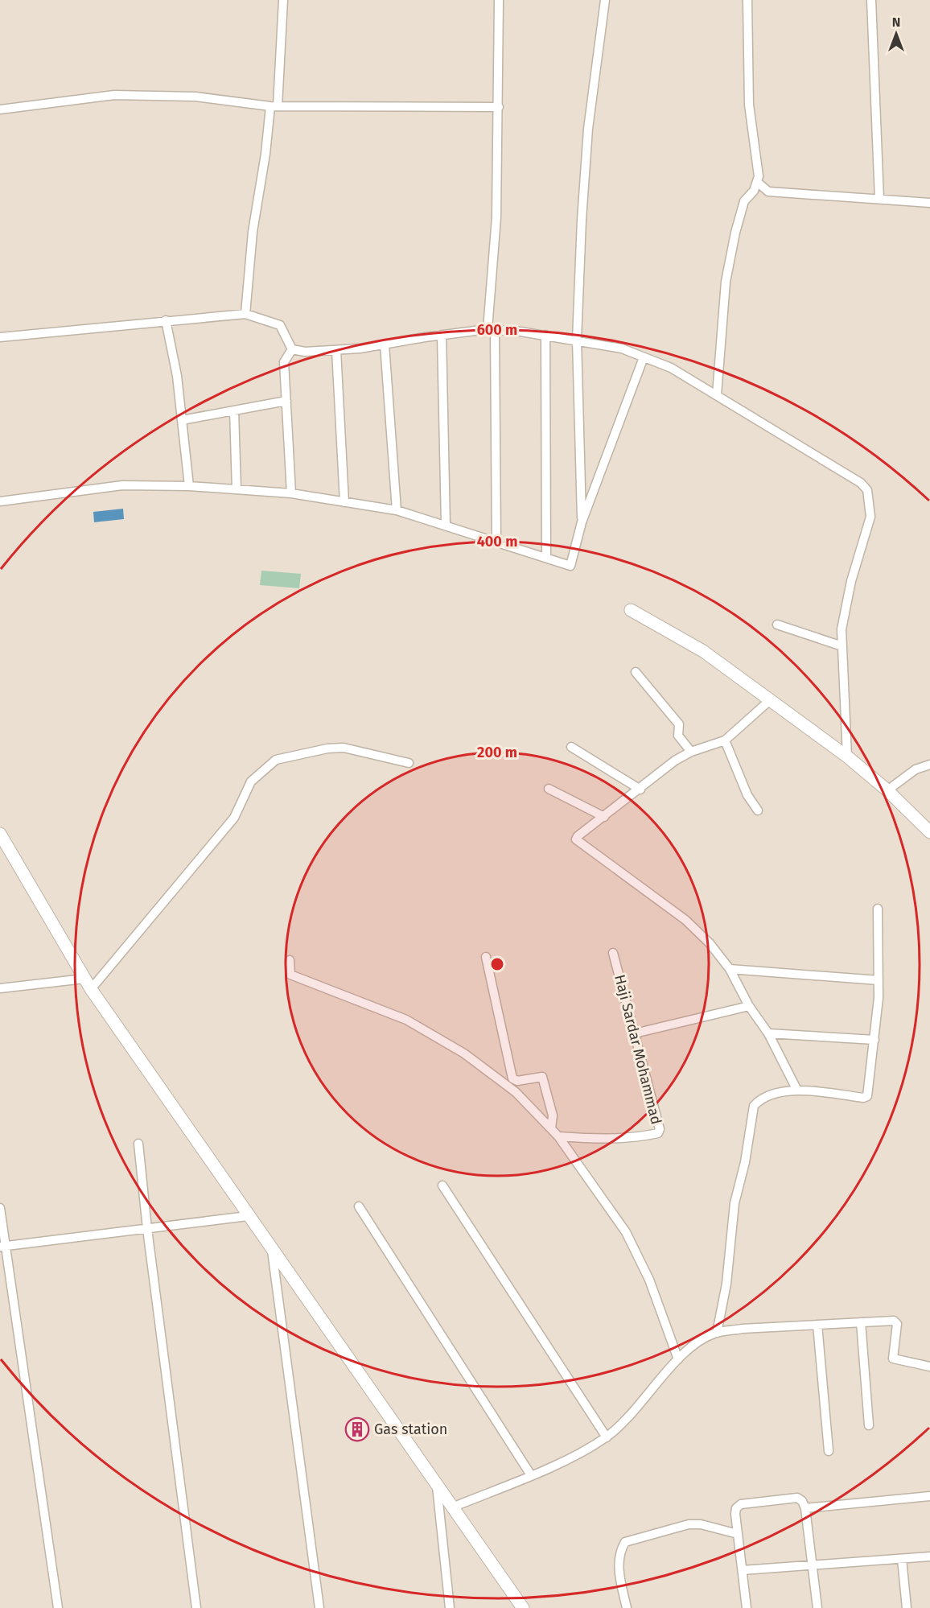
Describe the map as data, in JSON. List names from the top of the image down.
{
  "streets": {
    "street": ["Haji Sardar Mohammad"]
  },
  "places": {
    "building": ["Gas station"]
  },
  "north": "top",
  "rings": ["600 m", "400 m", "200 m"]
}
